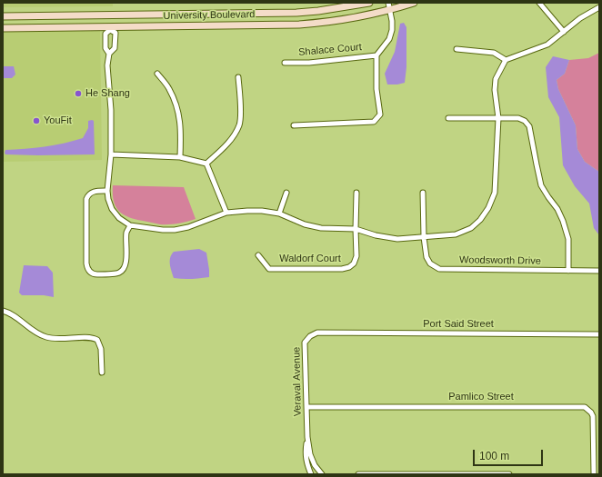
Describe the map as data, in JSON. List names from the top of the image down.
{
  "streets": {
    "main road": ["University Boulevard"],
    "street": [
      "Shalace Court",
      "Waldorf Court",
      "Woodsworth Drive",
      "Port Said Street",
      "Veraval Avenue",
      "Pamlico Street"
    ]
  },
  "crossings": [
    ["Port Said Street", "Veraval Avenue"],
    ["Veraval Avenue", "Pamlico Street"]
  ],
  "places": ["He Shang", "YouFit"],
  "scale_bar": "100 m"
}
